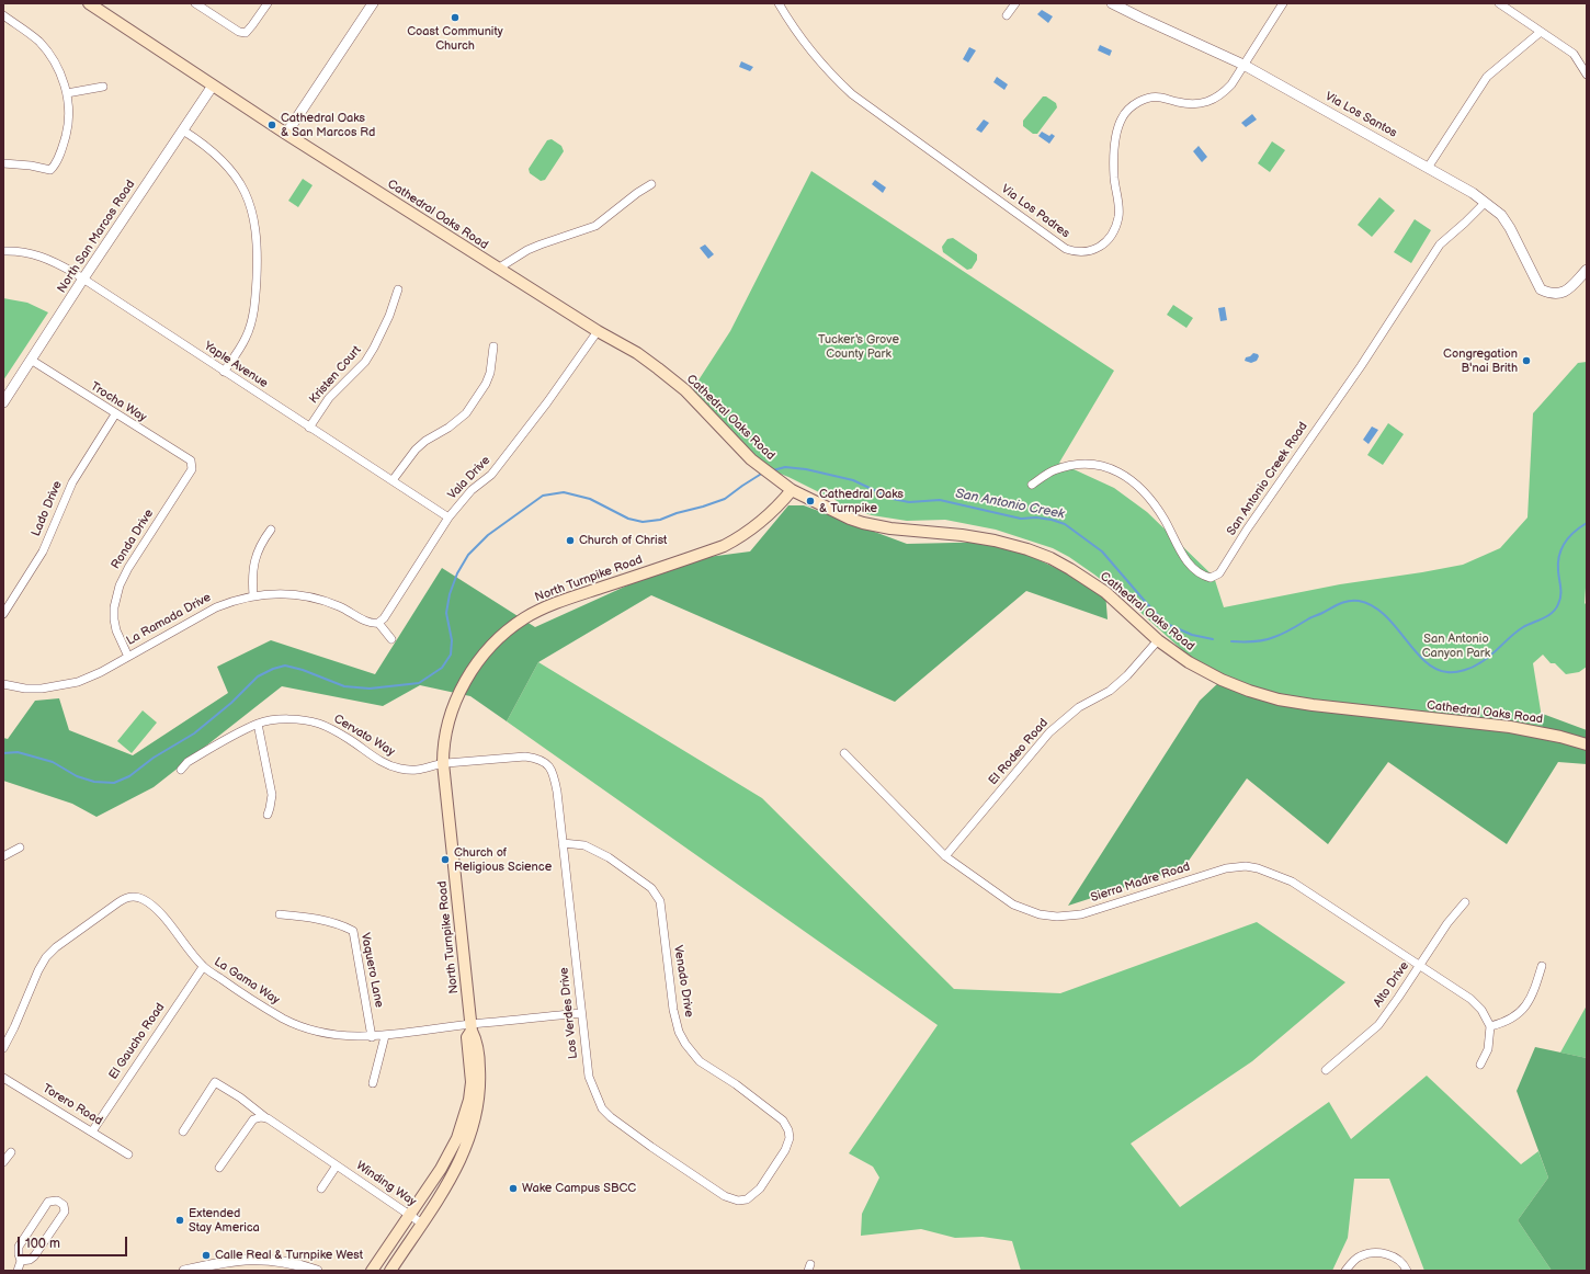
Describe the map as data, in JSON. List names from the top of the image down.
{
  "streets": {
    "main road": ["Cathedral Oaks Road", "North Turnpike Road"],
    "street": [
      "Via Los Santos",
      "Via Los Padres",
      "North San Marcos Road",
      "Yaple Avenue",
      "Kristen Court",
      "Trocha Way",
      "Vala Drive",
      "San Antonio Creek Road",
      "Lado Drive",
      "Ronda Drive",
      "La Ramada Drive",
      "Cervato Way",
      "El Rodeo Road",
      "Sierra Madre Road",
      "Vaquero Lane",
      "La Gama Way",
      "Venado Drive",
      "Alto Drive",
      "Los Verdes Drive",
      "El Gaucho Road",
      "Torero Road",
      "Winding Way"
    ]
  },
  "crossings": [
    ["Via Los Santos", "Via Los Padres"],
    ["Via Los Santos", "San Antonio Creek Road"],
    ["Cathedral Oaks Road", "North San Marcos Road"],
    ["Cathedral Oaks Road", "Vala Drive"],
    ["Cathedral Oaks Road", "North Turnpike Road"],
    ["Cathedral Oaks Road", "El Rodeo Road"],
    ["North San Marcos Road", "Yaple Avenue"],
    ["North San Marcos Road", "Trocha Way"],
    ["Yaple Avenue", "Kristen Court"],
    ["Yaple Avenue", "Vala Drive"],
    ["Trocha Way", "Lado Drive"],
    ["Trocha Way", "Ronda Drive"],
    ["Vala Drive", "La Ramada Drive"],
    ["Ronda Drive", "La Ramada Drive"],
    ["North Turnpike Road", "Cervato Way"],
    ["North Turnpike Road", "La Gama Way"],
    ["North Turnpike Road", "Winding Way"],
    ["Cervato Way", "Los Verdes Drive"],
    ["El Rodeo Road", "Sierra Madre Road"],
    ["Sierra Madre Road", "Alto Drive"],
    ["Vaquero Lane", "La Gama Way"],
    ["La Gama Way", "Los Verdes Drive"],
    ["La Gama Way", "El Gaucho Road"],
    ["Venado Drive", "Los Verdes Drive"],
    ["El Gaucho Road", "Torero Road"]
  ],
  "water": ["San Antonio Creek"],
  "parks": ["Tucker's Grove County Park", "San Antonio Canyon Park"],
  "places": [
    "Coast Community Church",
    "Cathedral Oaks & San Marcos Rd",
    "Congregation B'nai Brith",
    "Cathedral Oaks & Turnpike",
    "Church of Christ",
    "Church of Religious Science",
    "Wake Campus SBCC",
    "Extended Stay America",
    "Calle Real & Turnpike West"
  ],
  "scale_bar": "100 m"
}
